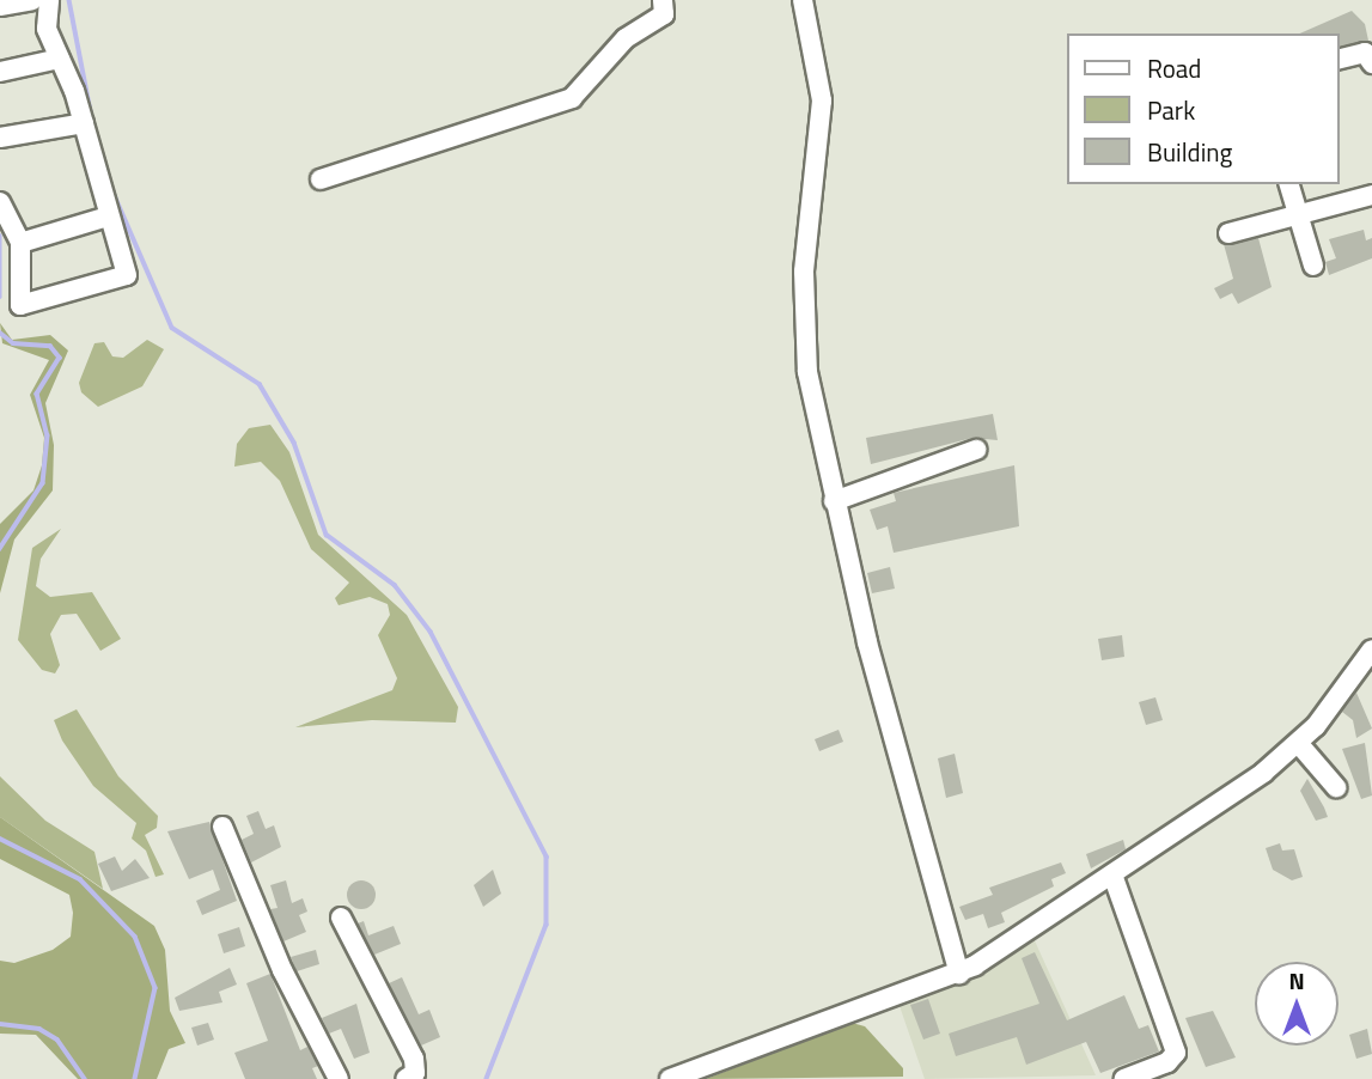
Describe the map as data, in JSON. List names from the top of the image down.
{
  "legend": ["Road", "Park", "Building"],
  "north": "top"
}
